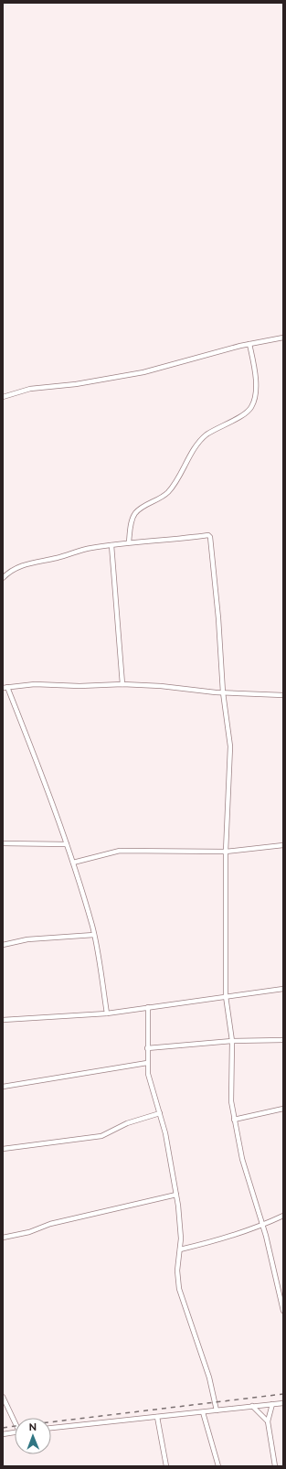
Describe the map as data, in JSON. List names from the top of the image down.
{
  "north": "top"
}
